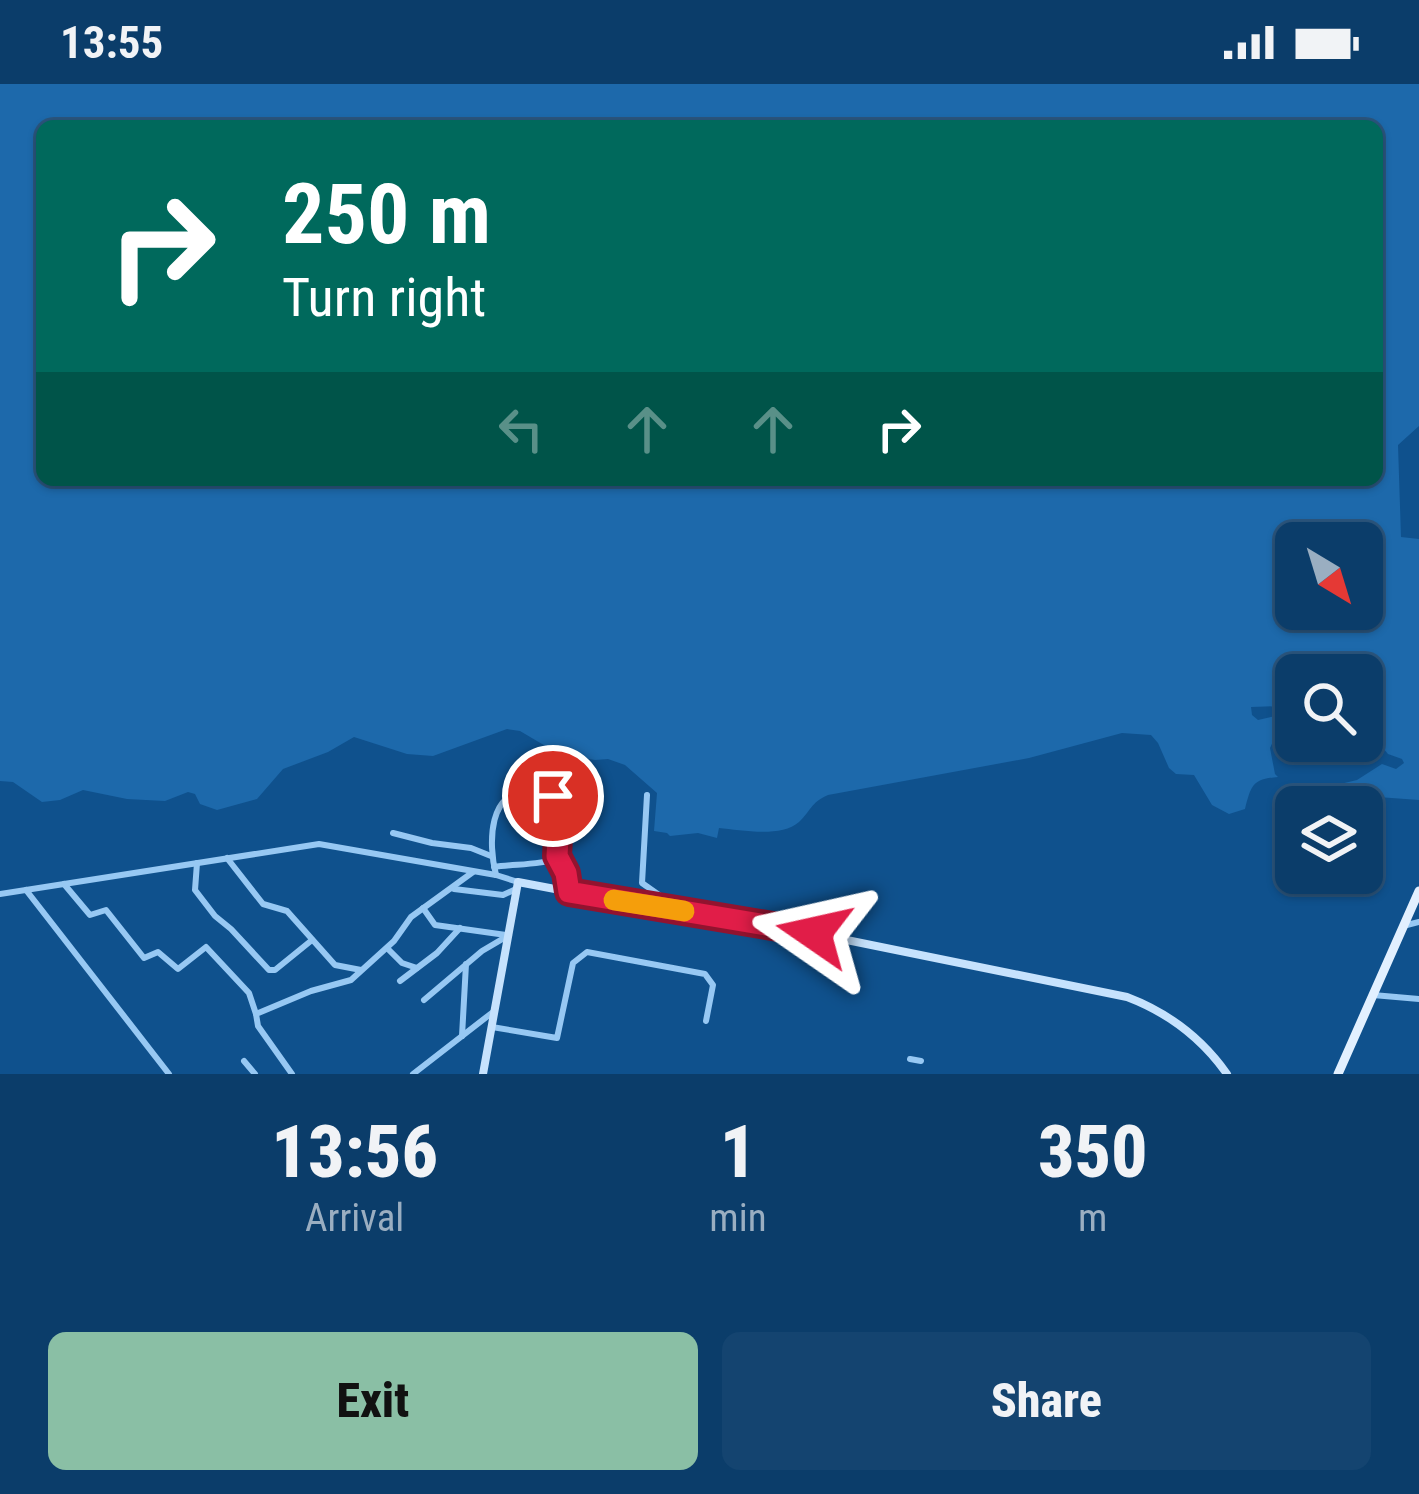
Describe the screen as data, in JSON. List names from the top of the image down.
{
  "north": "bottom right",
  "page": {
    "status": "13:55",
    "turn": ["250 m", "Turn right"],
    "eta": [
      "13:56",
      "Arrival",
      "1",
      "min",
      "350",
      "m"
    ],
    "buttons": ["Exit", "Share"]
  }
}
